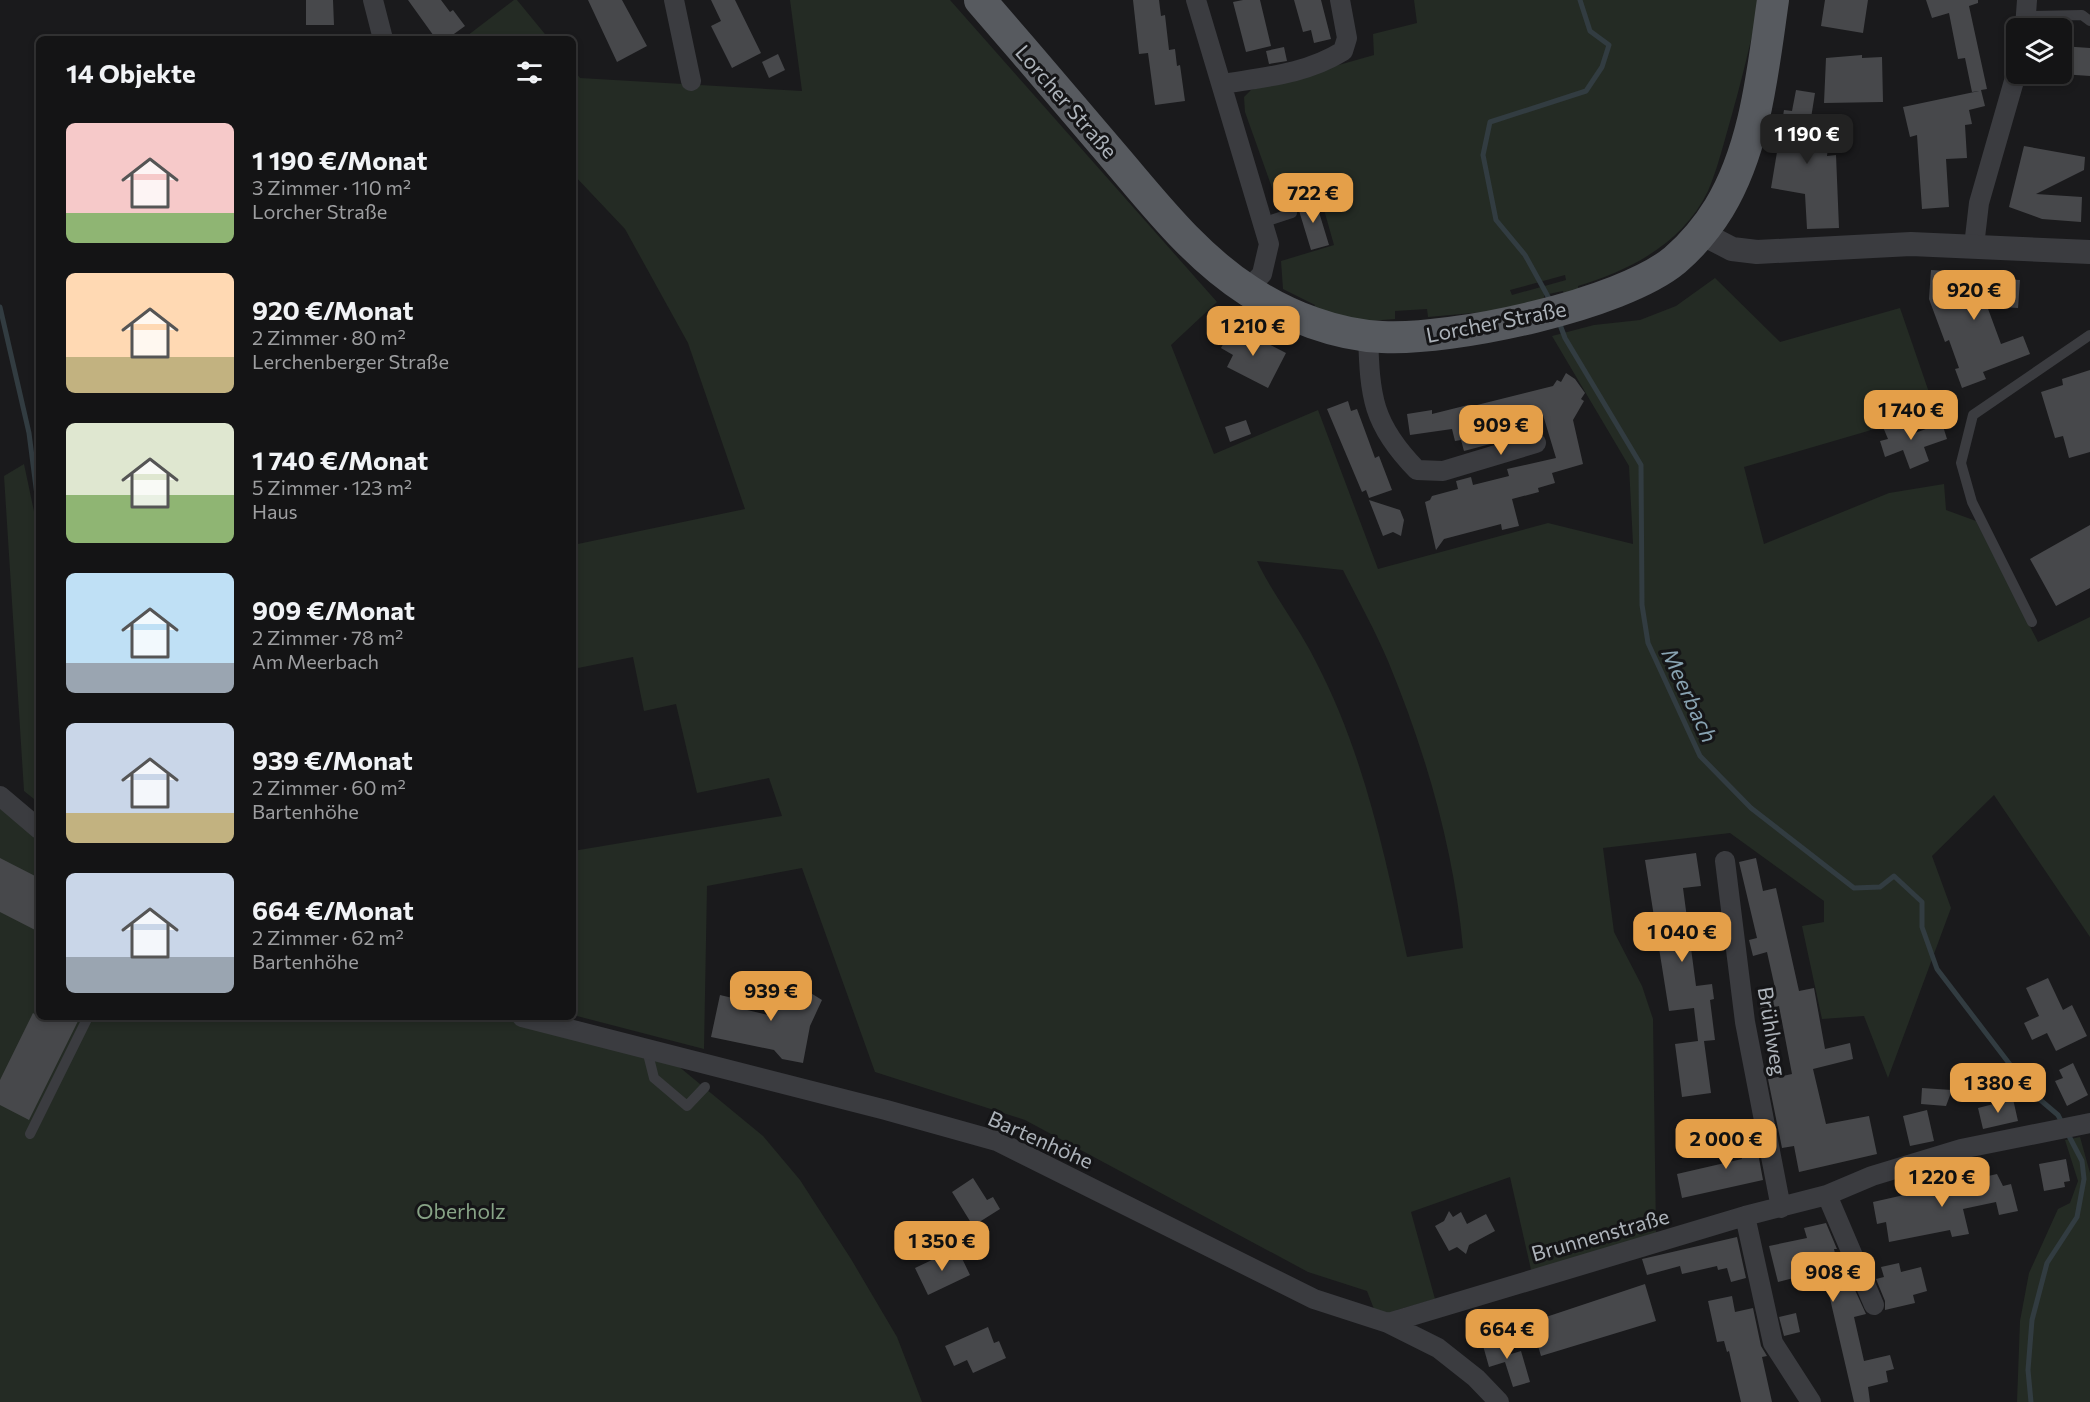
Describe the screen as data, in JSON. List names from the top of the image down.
{
  "streets": {
    "main road": ["Lorcher Straße"],
    "street": ["Brühlweg", "Bartenhöhe", "Brunnenstraße"]
  },
  "crossings": [
    ["Brühlweg", "Brunnenstraße"],
    ["Bartenhöhe", "Brunnenstraße"]
  ],
  "water": ["Meerbach"],
  "parks": ["Oberholz"],
  "page": {
    "heading": "14 Objekte",
    "list": [
      {
        "name": "1 190 €/Monat",
        "note": "3 Zimmer · 110 m² · Lorcher Straße"
      },
      {
        "name": "920 €/Monat",
        "note": "2 Zimmer · 80 m² · Lerchenberger Straße"
      },
      {
        "name": "1 740 €/Monat",
        "note": "5 Zimmer · 123 m² · Haus"
      },
      {
        "name": "909 €/Monat",
        "note": "2 Zimmer · 78 m² · Am Meerbach"
      },
      {
        "name": "939 €/Monat",
        "note": "2 Zimmer · 60 m² · Bartenhöhe"
      },
      {
        "name": "664 €/Monat",
        "note": "2 Zimmer · 62 m² · Bartenhöhe"
      }
    ],
    "price": [
      "1 190 €",
      "722 €",
      "920 €",
      "1 210 €",
      "1 740 €",
      "909 €",
      "1 040 €",
      "939 €",
      "1 380 €",
      "2 000 €",
      "1 220 €",
      "1 350 €",
      "908 €",
      "664 €"
    ]
  }
}
